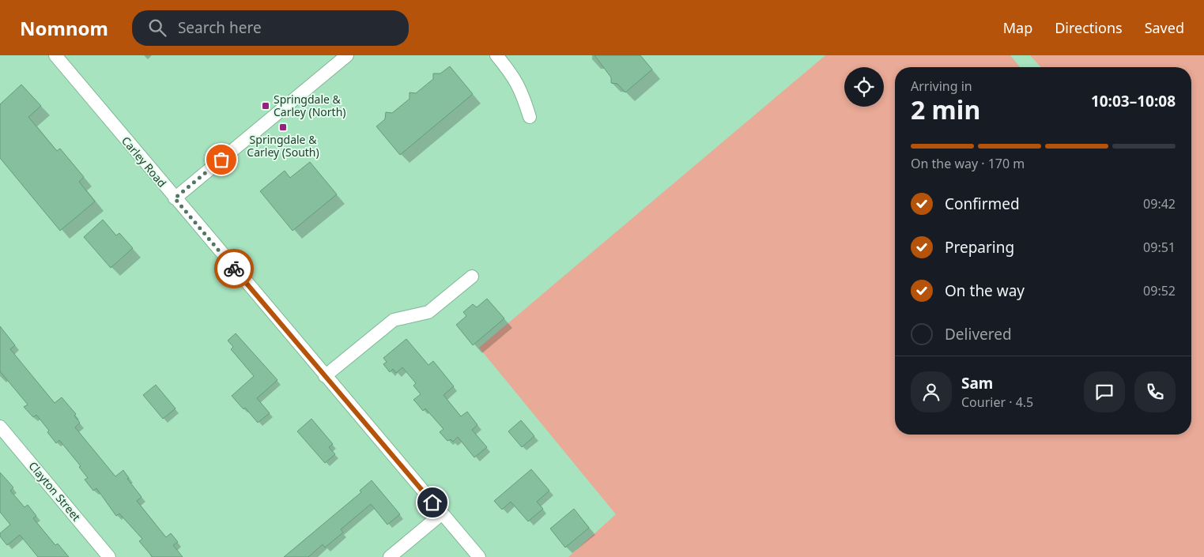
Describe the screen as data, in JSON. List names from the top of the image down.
{
  "streets": {
    "street": ["Carley Road", "Clayton Street"]
  },
  "places": {
    "transit": ["Springdale & Carley (North)", "Springdale & Carley (South)"]
  },
  "page": {
    "header": "Nomnom",
    "search": "Search here",
    "nav": ["Map", "Directions", "Saved"],
    "heading": ["2 min", "Arriving in", "10:03–10:08"],
    "panel": ["Sam", "Courier · 4.5"],
    "bar": "On the way · 170 m",
    "list": [
      ["Confirmed", "09:42"],
      ["Preparing", "09:51"],
      ["On the way", "09:52"],
      "Delivered"
    ]
  }
}
